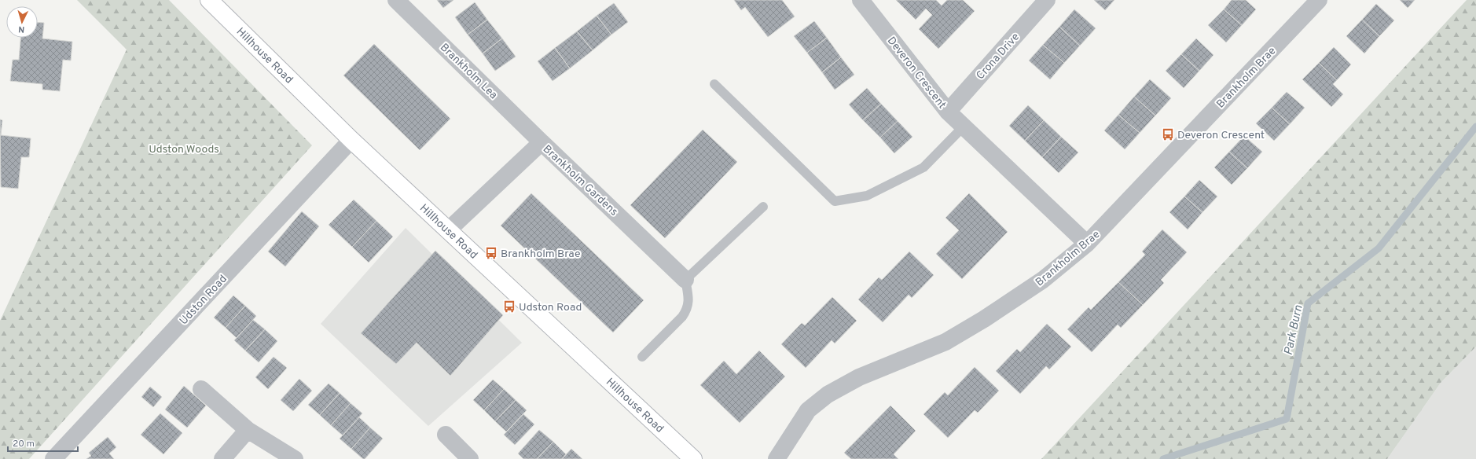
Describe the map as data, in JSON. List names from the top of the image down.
{
  "streets": {
    "street": [
      "Hillhouse Road",
      "Crona Drive",
      "Brankholm Lea",
      "Deveron Crescent",
      "Brankholm Brae",
      "Brankholm Gardens",
      "Udston Road"
    ]
  },
  "crossings": [
    ["Hillhouse Road", "Brankholm Gardens"],
    ["Hillhouse Road", "Udston Road"],
    ["Crona Drive", "Deveron Crescent"],
    ["Brankholm Lea", "Brankholm Gardens"],
    ["Deveron Crescent", "Brankholm Brae"]
  ],
  "water": ["Park Burn"],
  "parks": ["Udston Woods"],
  "places": {
    "bus stop": ["Deveron Crescent", "Brankholm Brae", "Udston Road"]
  },
  "scale_bar": "20 m",
  "north": "bottom"
}
